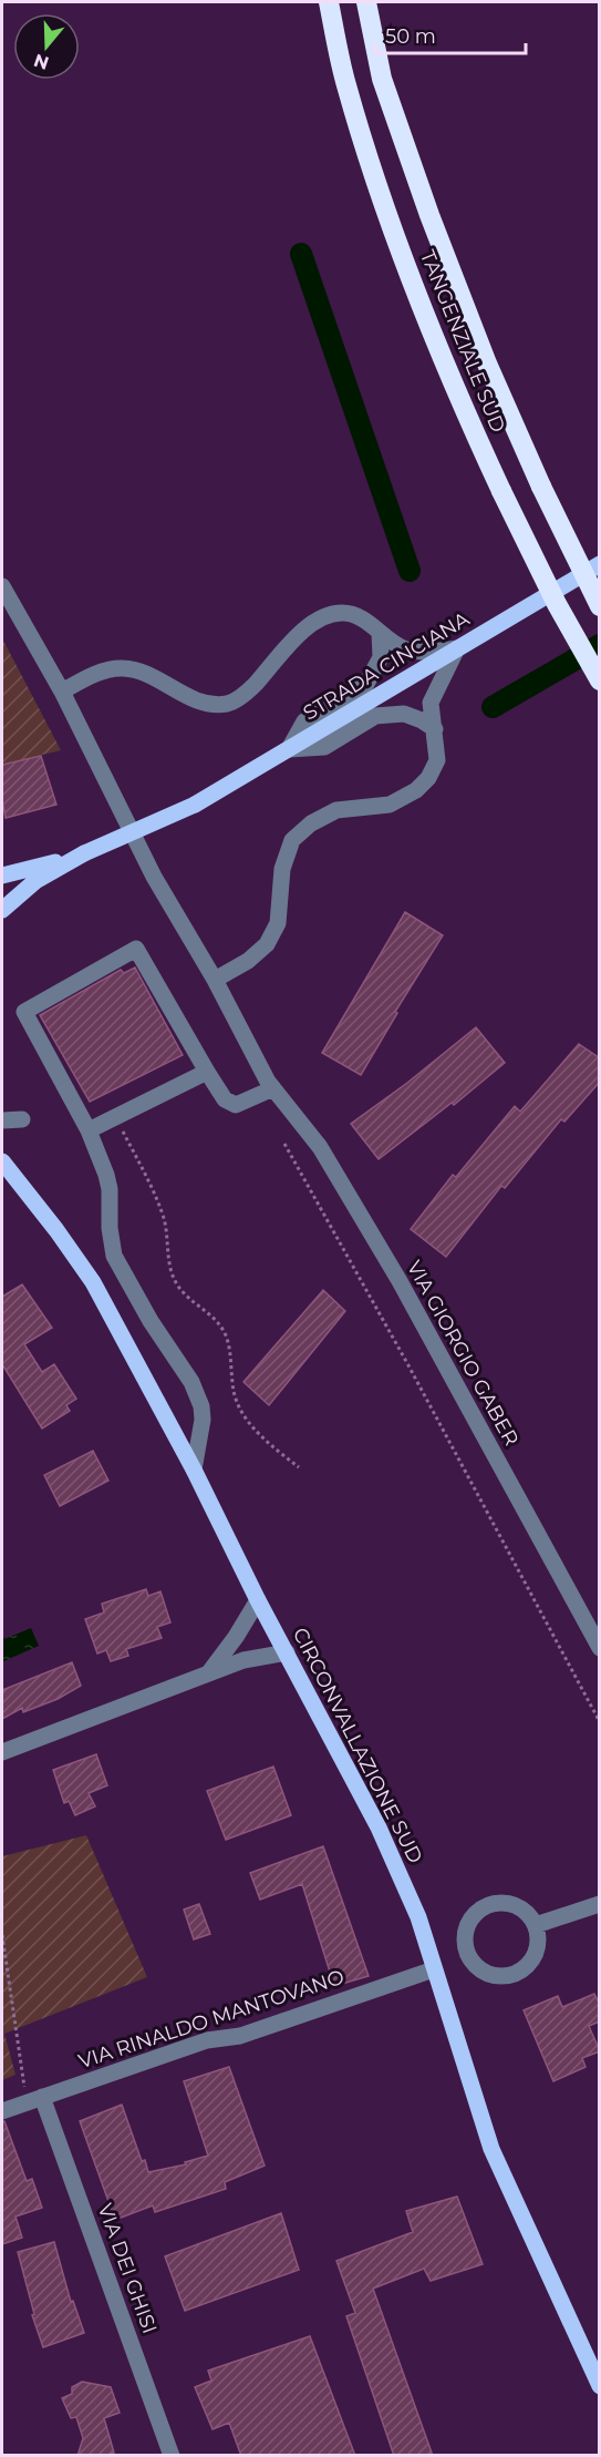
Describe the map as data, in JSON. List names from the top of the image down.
{
  "streets": {
    "highway": ["TANGENZIALE SUD"],
    "main road": ["STRADA CINCIANA", "CIRCONVALLAZIONE SUD"],
    "street": ["VIA GIORGIO GABER", "VIA RINALDO MANTOVANO", "VIA DEI GHISI"]
  },
  "crossings": [
    ["CIRCONVALLAZIONE SUD", "VIA RINALDO MANTOVANO"],
    ["VIA RINALDO MANTOVANO", "VIA DEI GHISI"]
  ],
  "scale_bar": "50 m",
  "north": "bottom"
}
